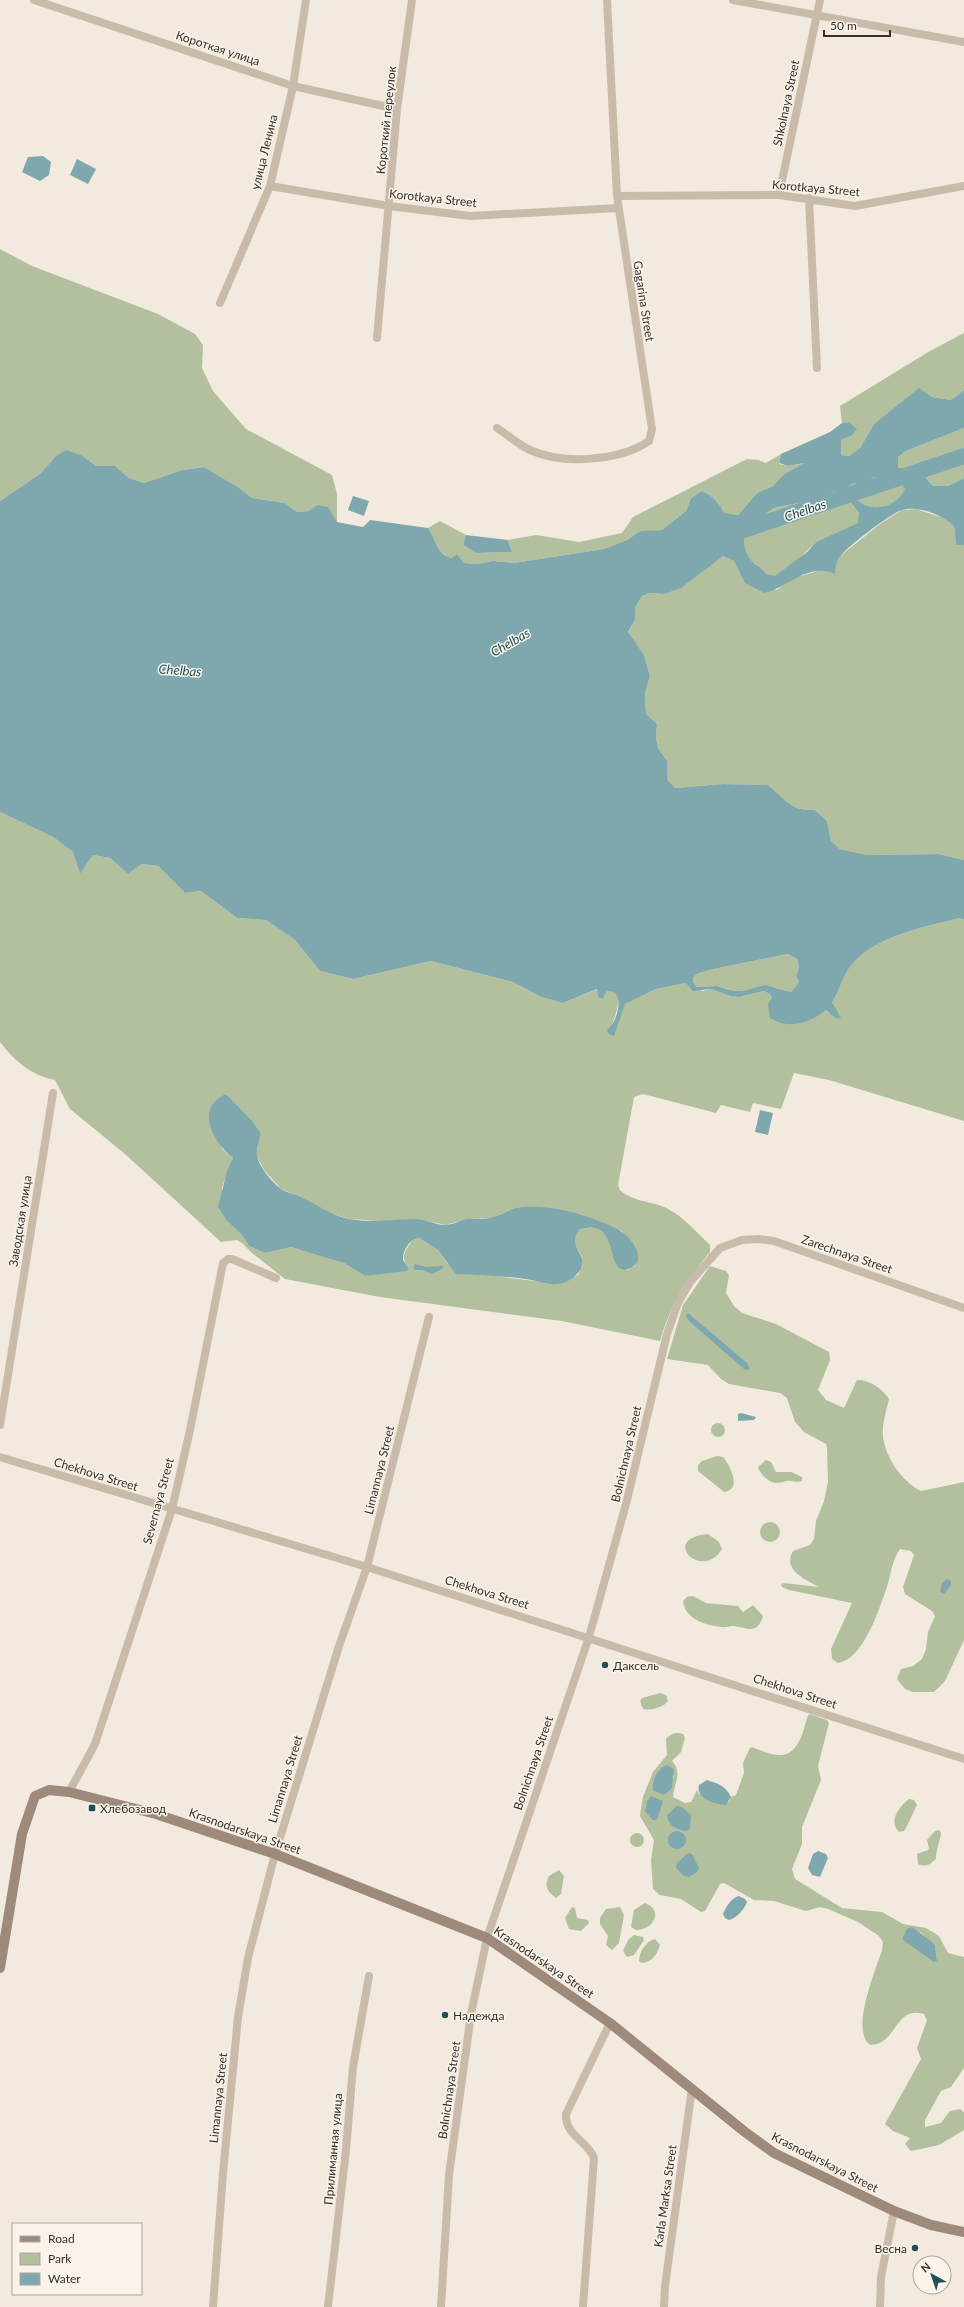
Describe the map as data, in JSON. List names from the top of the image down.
{
  "streets": {
    "street": [
      "Короткая улица",
      "Shkolnaya Street",
      "Короткий переулок",
      "улица Ленина",
      "Korotkaya Street",
      "Gagarina Street",
      "Заводская улица",
      "Zarechnaya Street",
      "Bolnichnaya Street",
      "Limannaya Street",
      "Chekhova Street",
      "Severnaya Street",
      "Krasnodarskaya Street",
      "Прилиманная улица",
      "Karla Marksa Street"
    ]
  },
  "crossings": [
    ["Короткая улица", "Короткий переулок"],
    ["Короткая улица", "улица Ленина"],
    ["Shkolnaya Street", "Korotkaya Street"],
    ["Короткий переулок", "Korotkaya Street"],
    ["улица Ленина", "Korotkaya Street"],
    ["Korotkaya Street", "Gagarina Street"],
    ["Zarechnaya Street", "Bolnichnaya Street"],
    ["Bolnichnaya Street", "Chekhova Street"],
    ["Bolnichnaya Street", "Krasnodarskaya Street"],
    ["Limannaya Street", "Chekhova Street"],
    ["Limannaya Street", "Krasnodarskaya Street"],
    ["Chekhova Street", "Severnaya Street"],
    ["Severnaya Street", "Krasnodarskaya Street"],
    ["Krasnodarskaya Street", "Karla Marksa Street"]
  ],
  "water": ["Chelbas"],
  "places": {
    "other": ["Даксель", "Надежда", "Весна"],
    "transit": ["Хлебозавод"]
  },
  "legend": ["Road", "Park", "Water"],
  "scale_bar": "50 m",
  "north": "top left"
}
